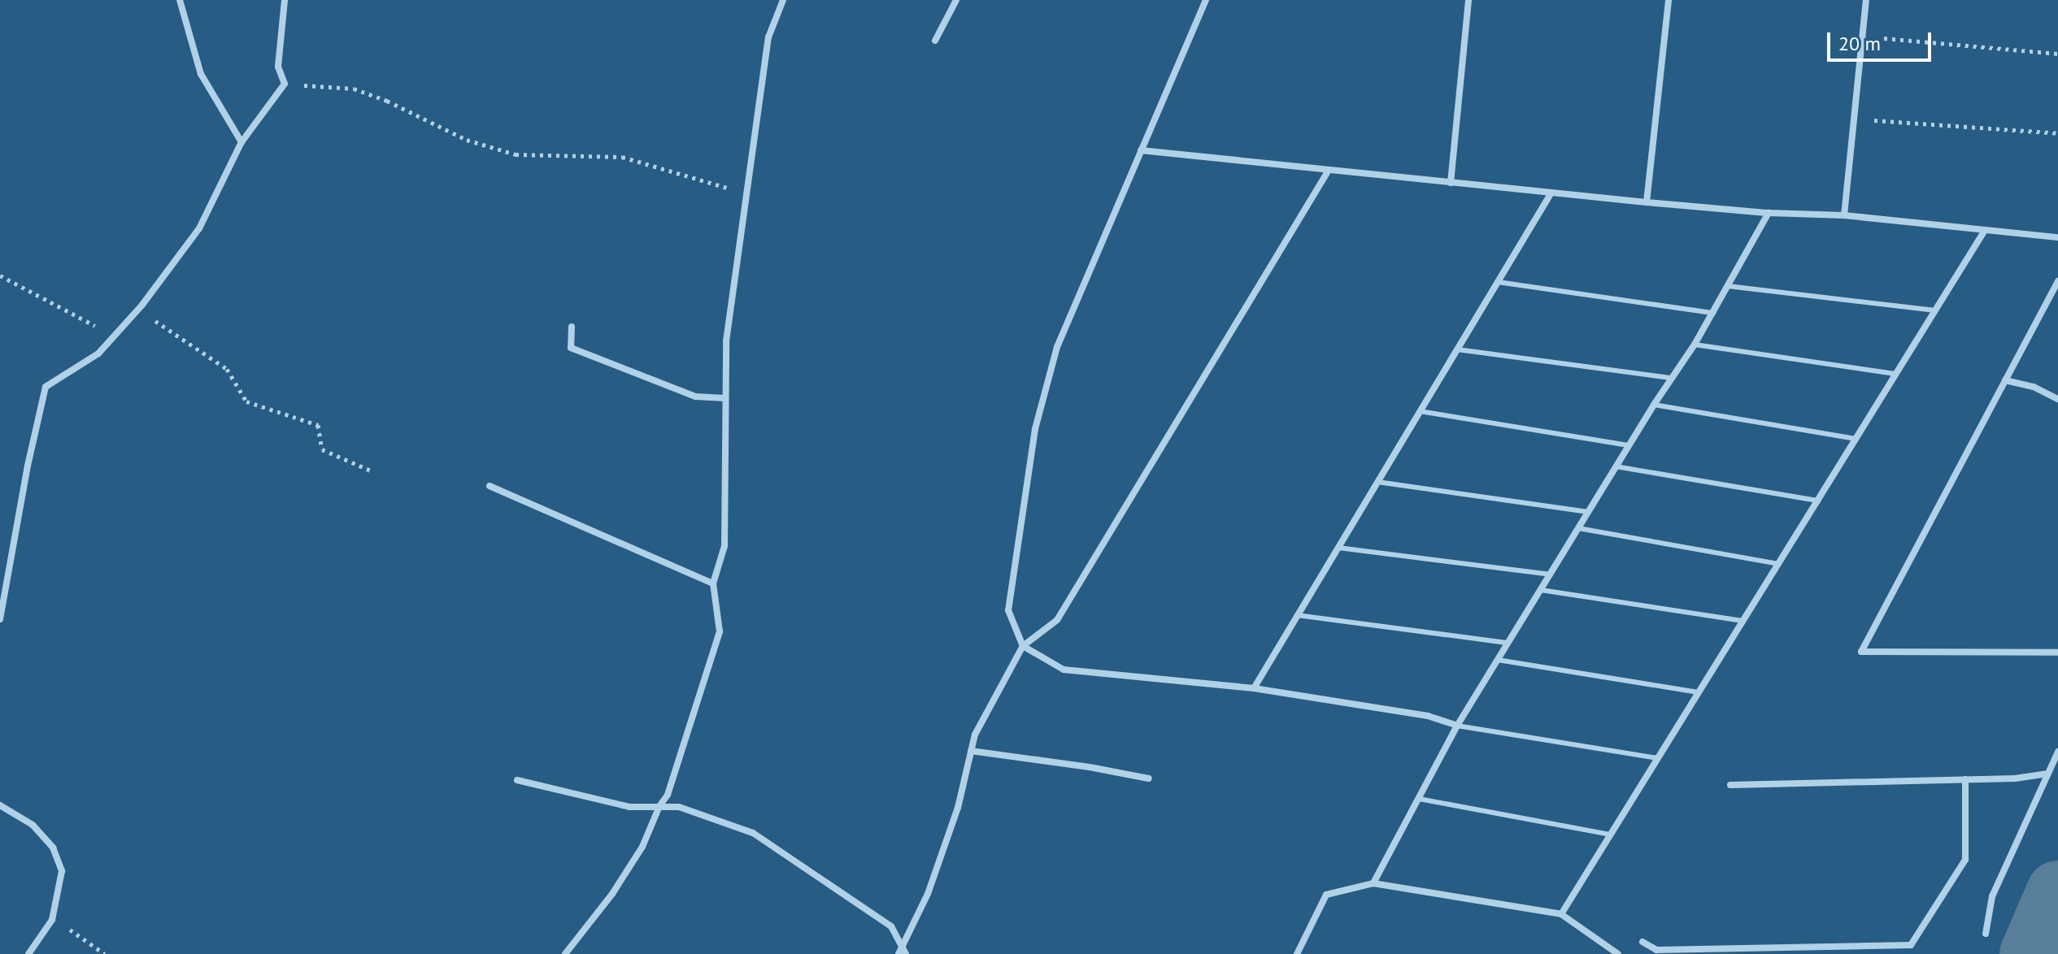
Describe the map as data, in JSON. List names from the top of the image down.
{
  "scale_bar": "20 m"
}
